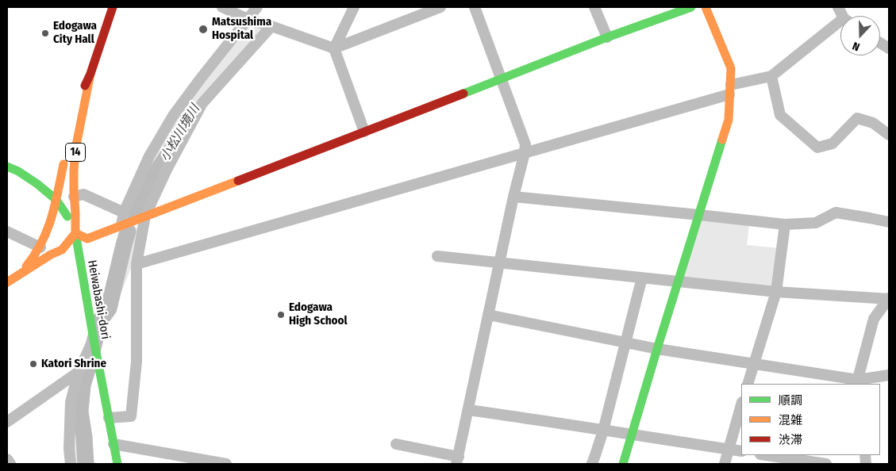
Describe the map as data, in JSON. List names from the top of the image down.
{
  "streets": {
    "main road": ["14", "Heiwabashi-dori"]
  },
  "crossings": [
    ["14", "Heiwabashi-dori"]
  ],
  "water": ["小松川境川"],
  "places": [
    "Matsushima Hospital",
    "Edogawa City Hall",
    "Edogawa High School",
    "Katori Shrine"
  ],
  "legend": ["順調", "混雑", "渋滞"],
  "north": "bottom"
}
